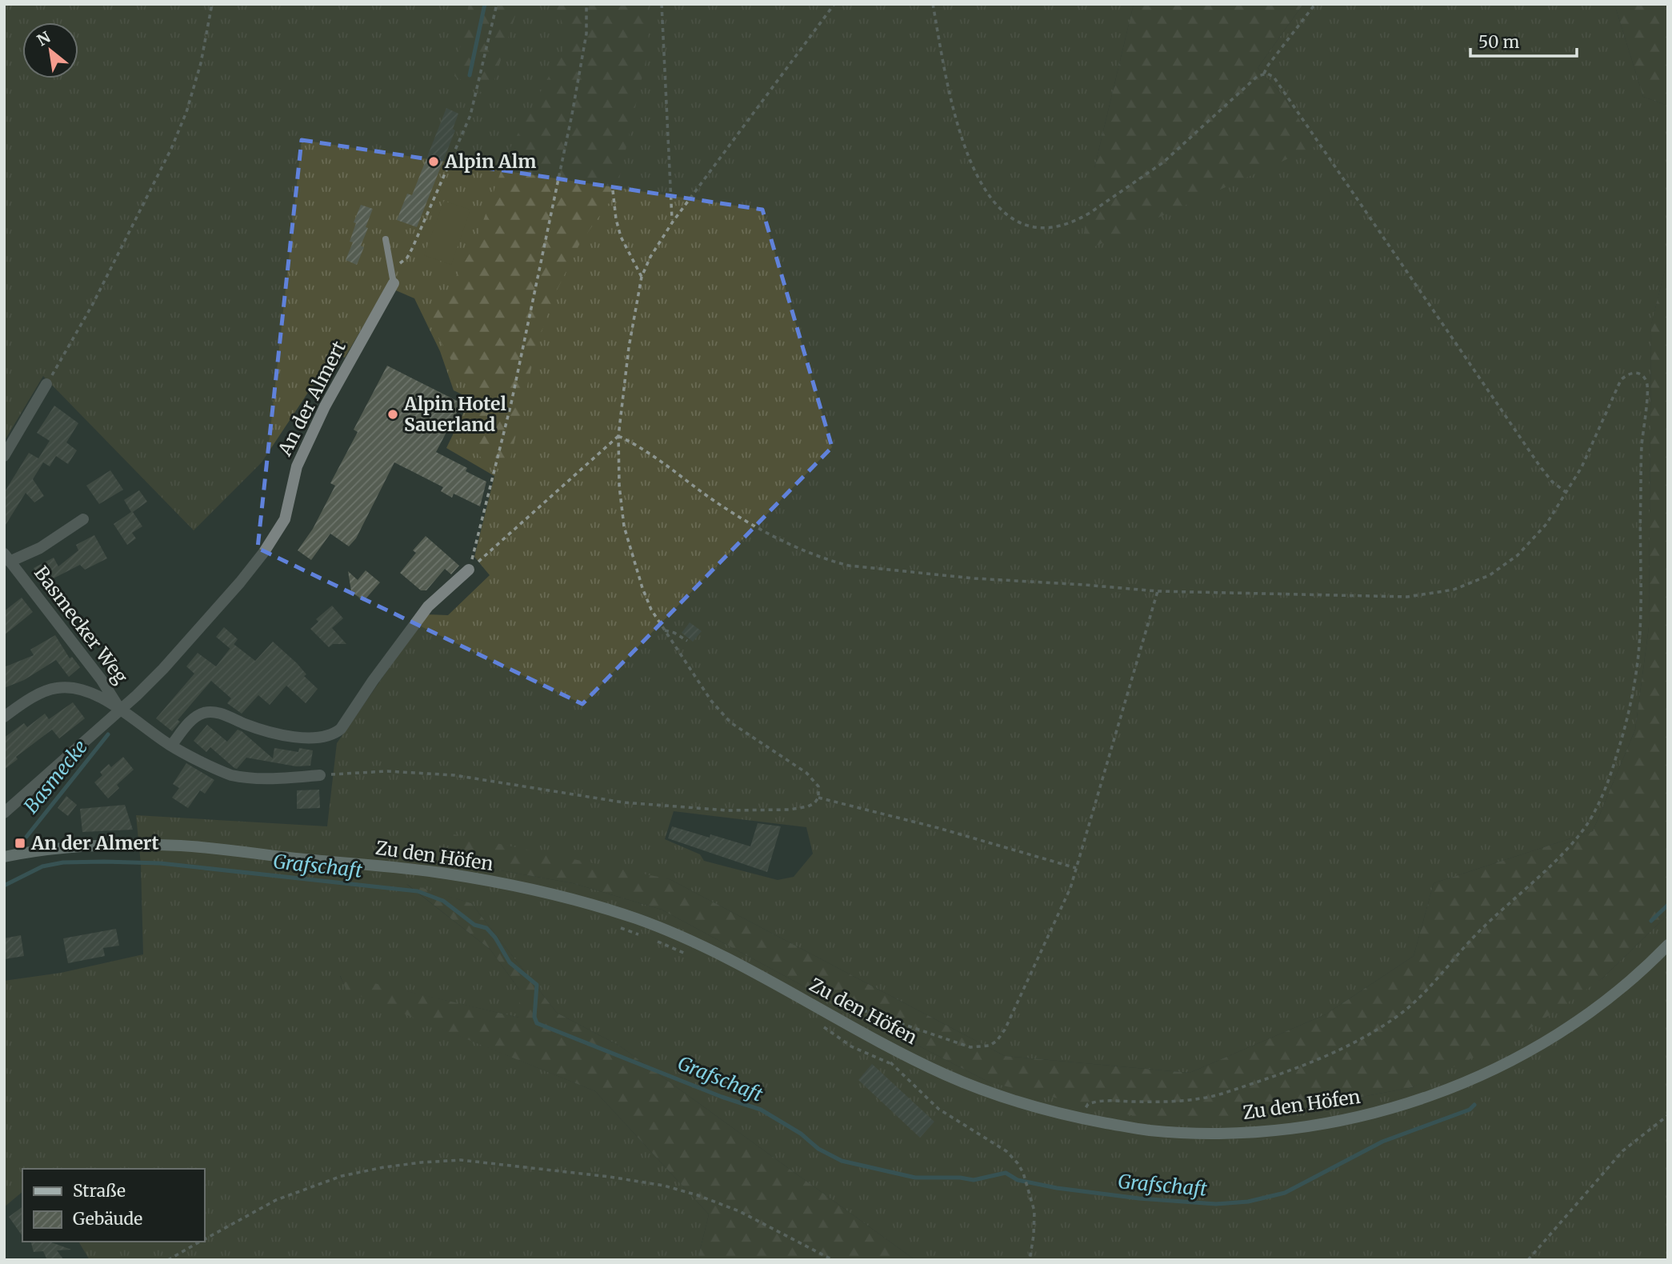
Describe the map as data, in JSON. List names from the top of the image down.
{
  "streets": {
    "street": ["An der Almert", "Basmecker Weg", "Zu den Höfen"]
  },
  "crossings": [
    ["An der Almert", "Basmecker Weg"]
  ],
  "water": ["Basmecke", "Grafschaft"],
  "places": {
    "other": ["Alpin Alm", "Alpin Hotel Sauerland"],
    "transit": ["An der Almert"]
  },
  "legend": ["Straße", "Gebäude"],
  "scale_bar": "50 m",
  "north": "top left"
}
